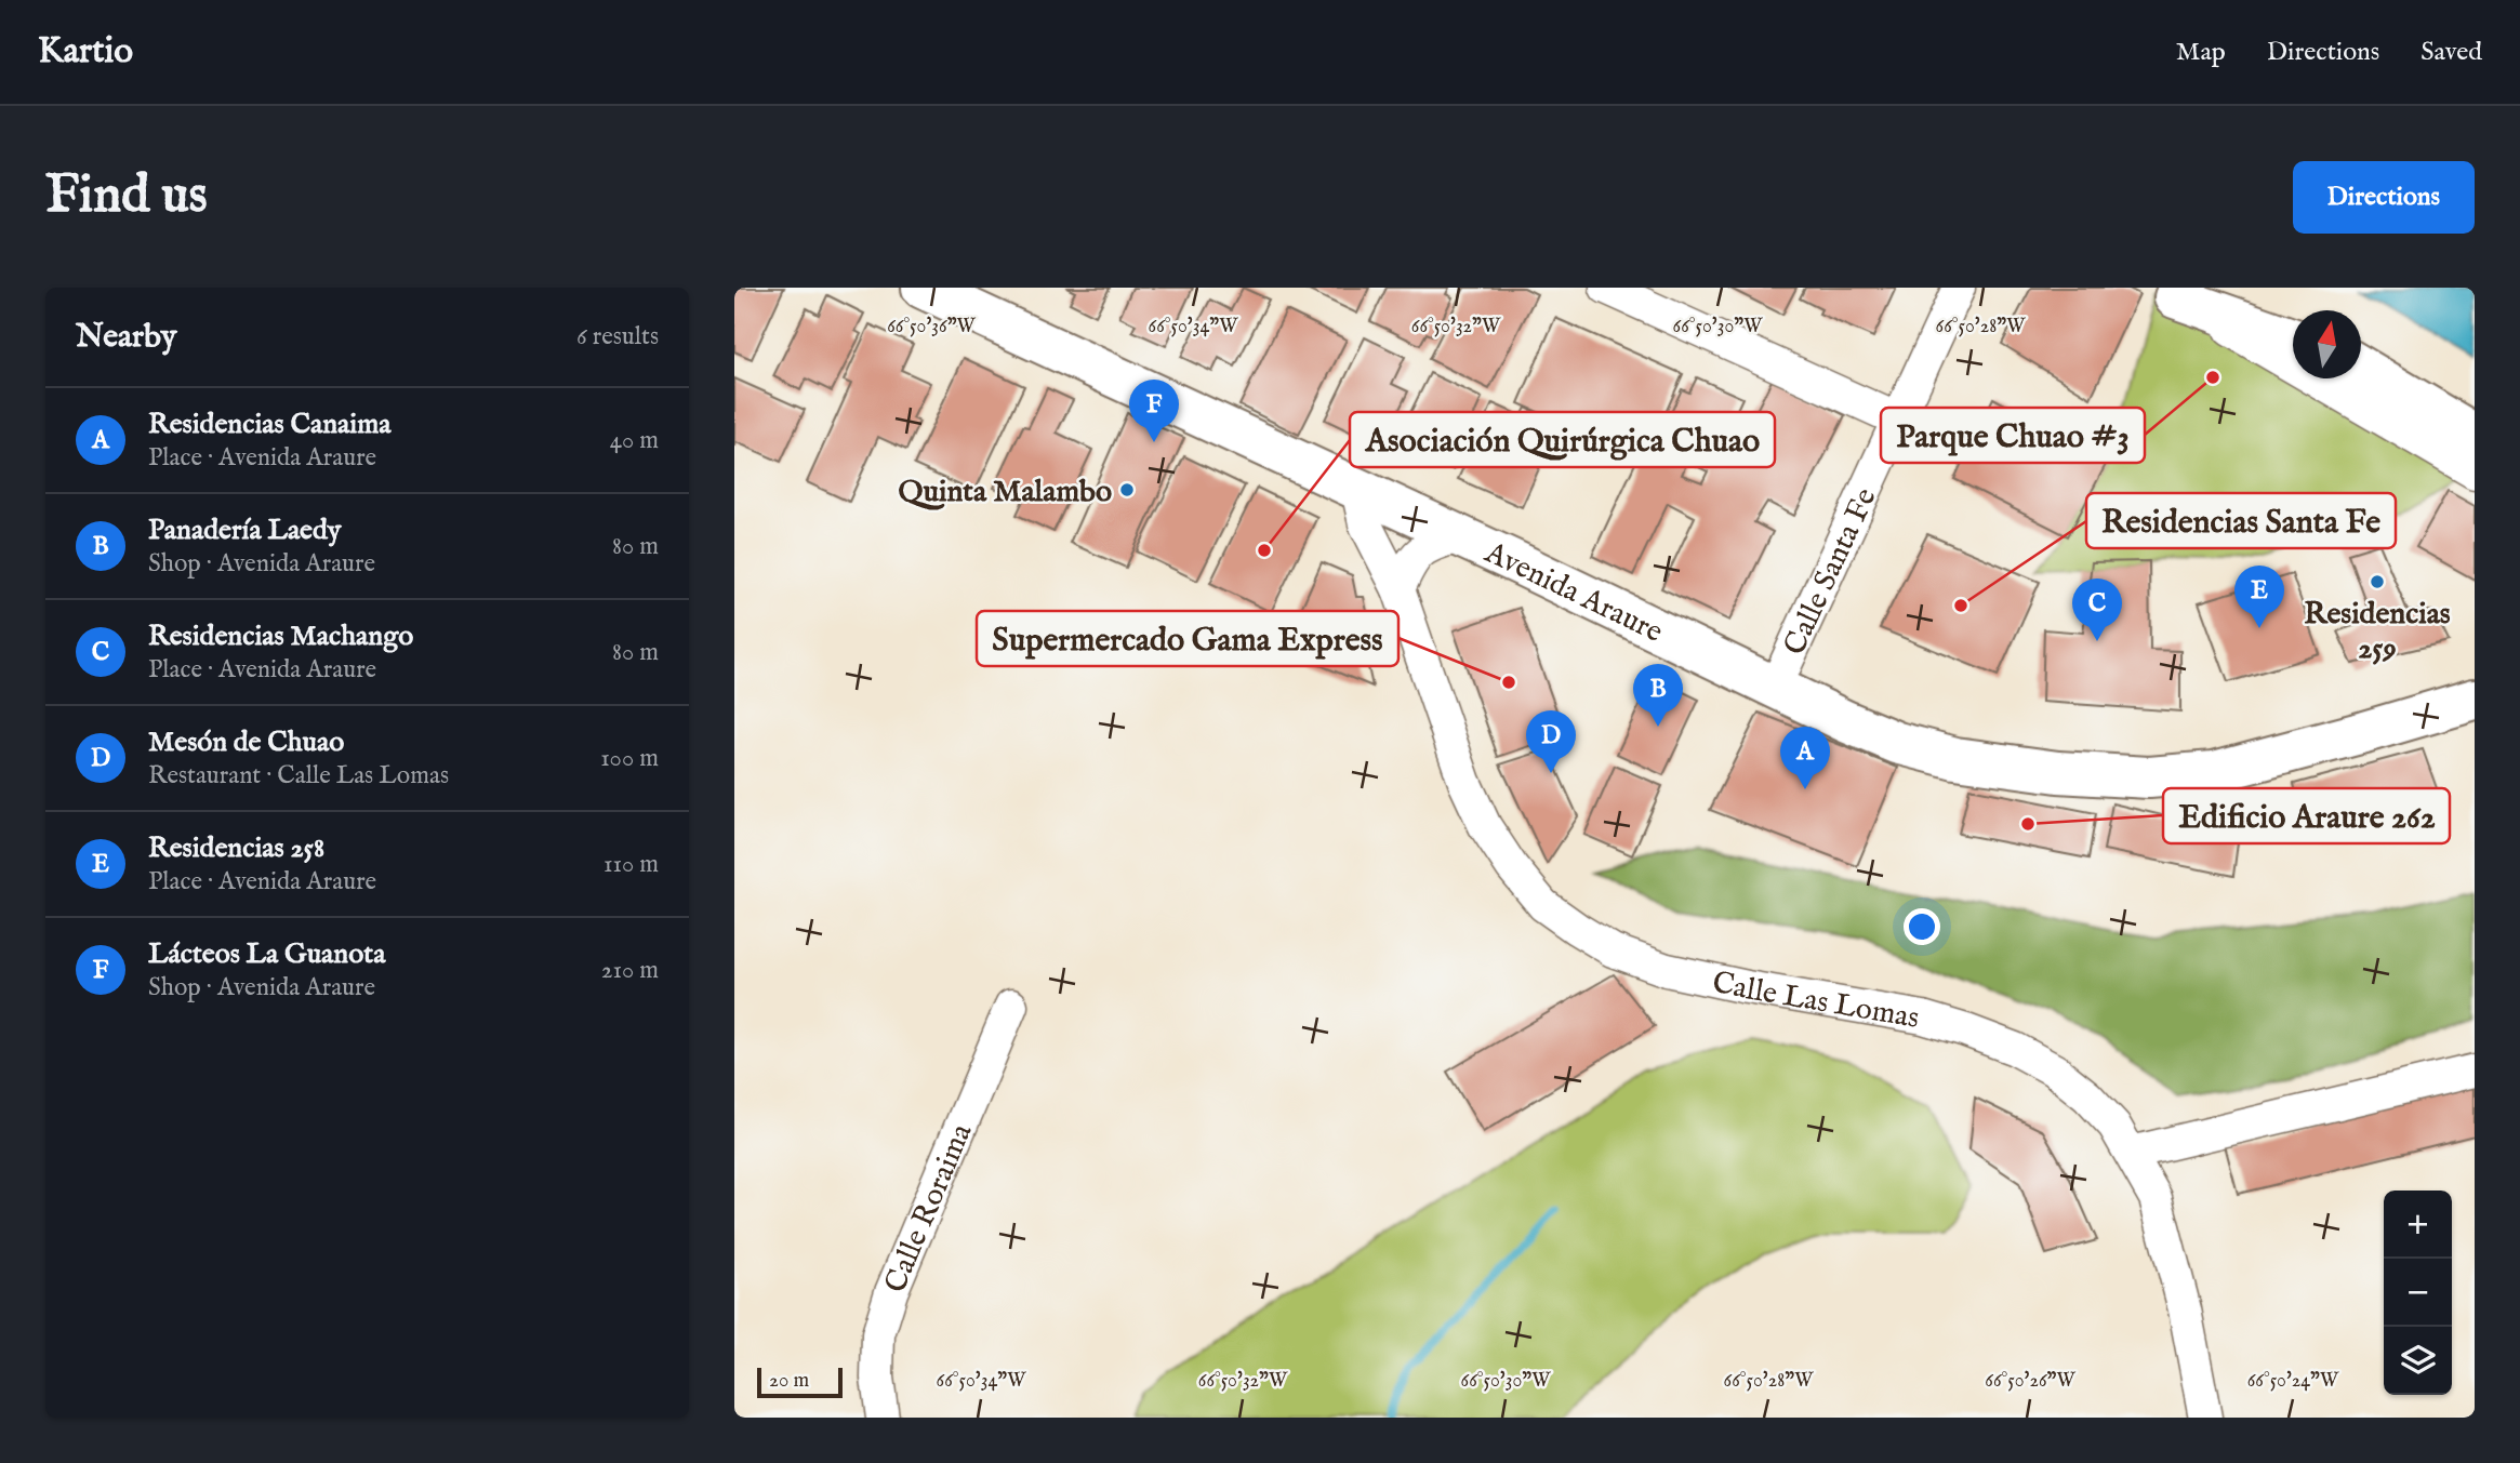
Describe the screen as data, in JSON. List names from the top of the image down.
{
  "streets": {
    "street": [
      "Calle Santa Fe",
      "Avenida Araure",
      "Calle Las Lomas",
      "Calle Roraima"
    ]
  },
  "crossings": [
    ["Calle Santa Fe", "Avenida Araure"],
    ["Avenida Araure", "Calle Las Lomas"]
  ],
  "places": [
    "Parque Chuao #3",
    "Quinta Malambo",
    "Asociación Quirúrgica Chuao",
    "Residencias 259",
    "Residencias Santa Fe",
    "Supermercado Gama Express",
    "Edificio Araure 262"
  ],
  "scale_bar": "20 m",
  "north": "top",
  "page": {
    "header": "Kartio",
    "nav": ["Map", "Directions", "Saved"],
    "buttons": "Directions",
    "title": "Find us",
    "heading": ["Nearby", "6 results"],
    "pins": [
      "F",
      "E",
      "C",
      "B",
      "D",
      "A"
    ],
    "list": [
      {
        "mark": "A",
        "name": "Residencias Canaima",
        "note": "Place · Avenida Araure",
        "value": "40 m"
      },
      {
        "mark": "B",
        "name": "Panadería Laedy",
        "note": "Shop · Avenida Araure",
        "value": "80 m"
      },
      {
        "mark": "C",
        "name": "Residencias Machango",
        "note": "Place · Avenida Araure",
        "value": "80 m"
      },
      {
        "mark": "D",
        "name": "Mesón de Chuao",
        "note": "Restaurant · Calle Las Lomas",
        "value": "100 m"
      },
      {
        "mark": "E",
        "name": "Residencias 258",
        "note": "Place · Avenida Araure",
        "value": "110 m"
      },
      {
        "mark": "F",
        "name": "Lácteos La Guanota",
        "note": "Shop · Avenida Araure",
        "value": "210 m"
      }
    ],
    "map_buttons": ["+", "−"],
    "scale": "20 m"
  },
  "coordinates": [
    "66°50'36\"W",
    "66°50'34\"W",
    "66°50'32\"W",
    "66°50'30\"W",
    "66°50'28\"W",
    "66°50'26\"W",
    "66°50'24\"W"
  ]
}
